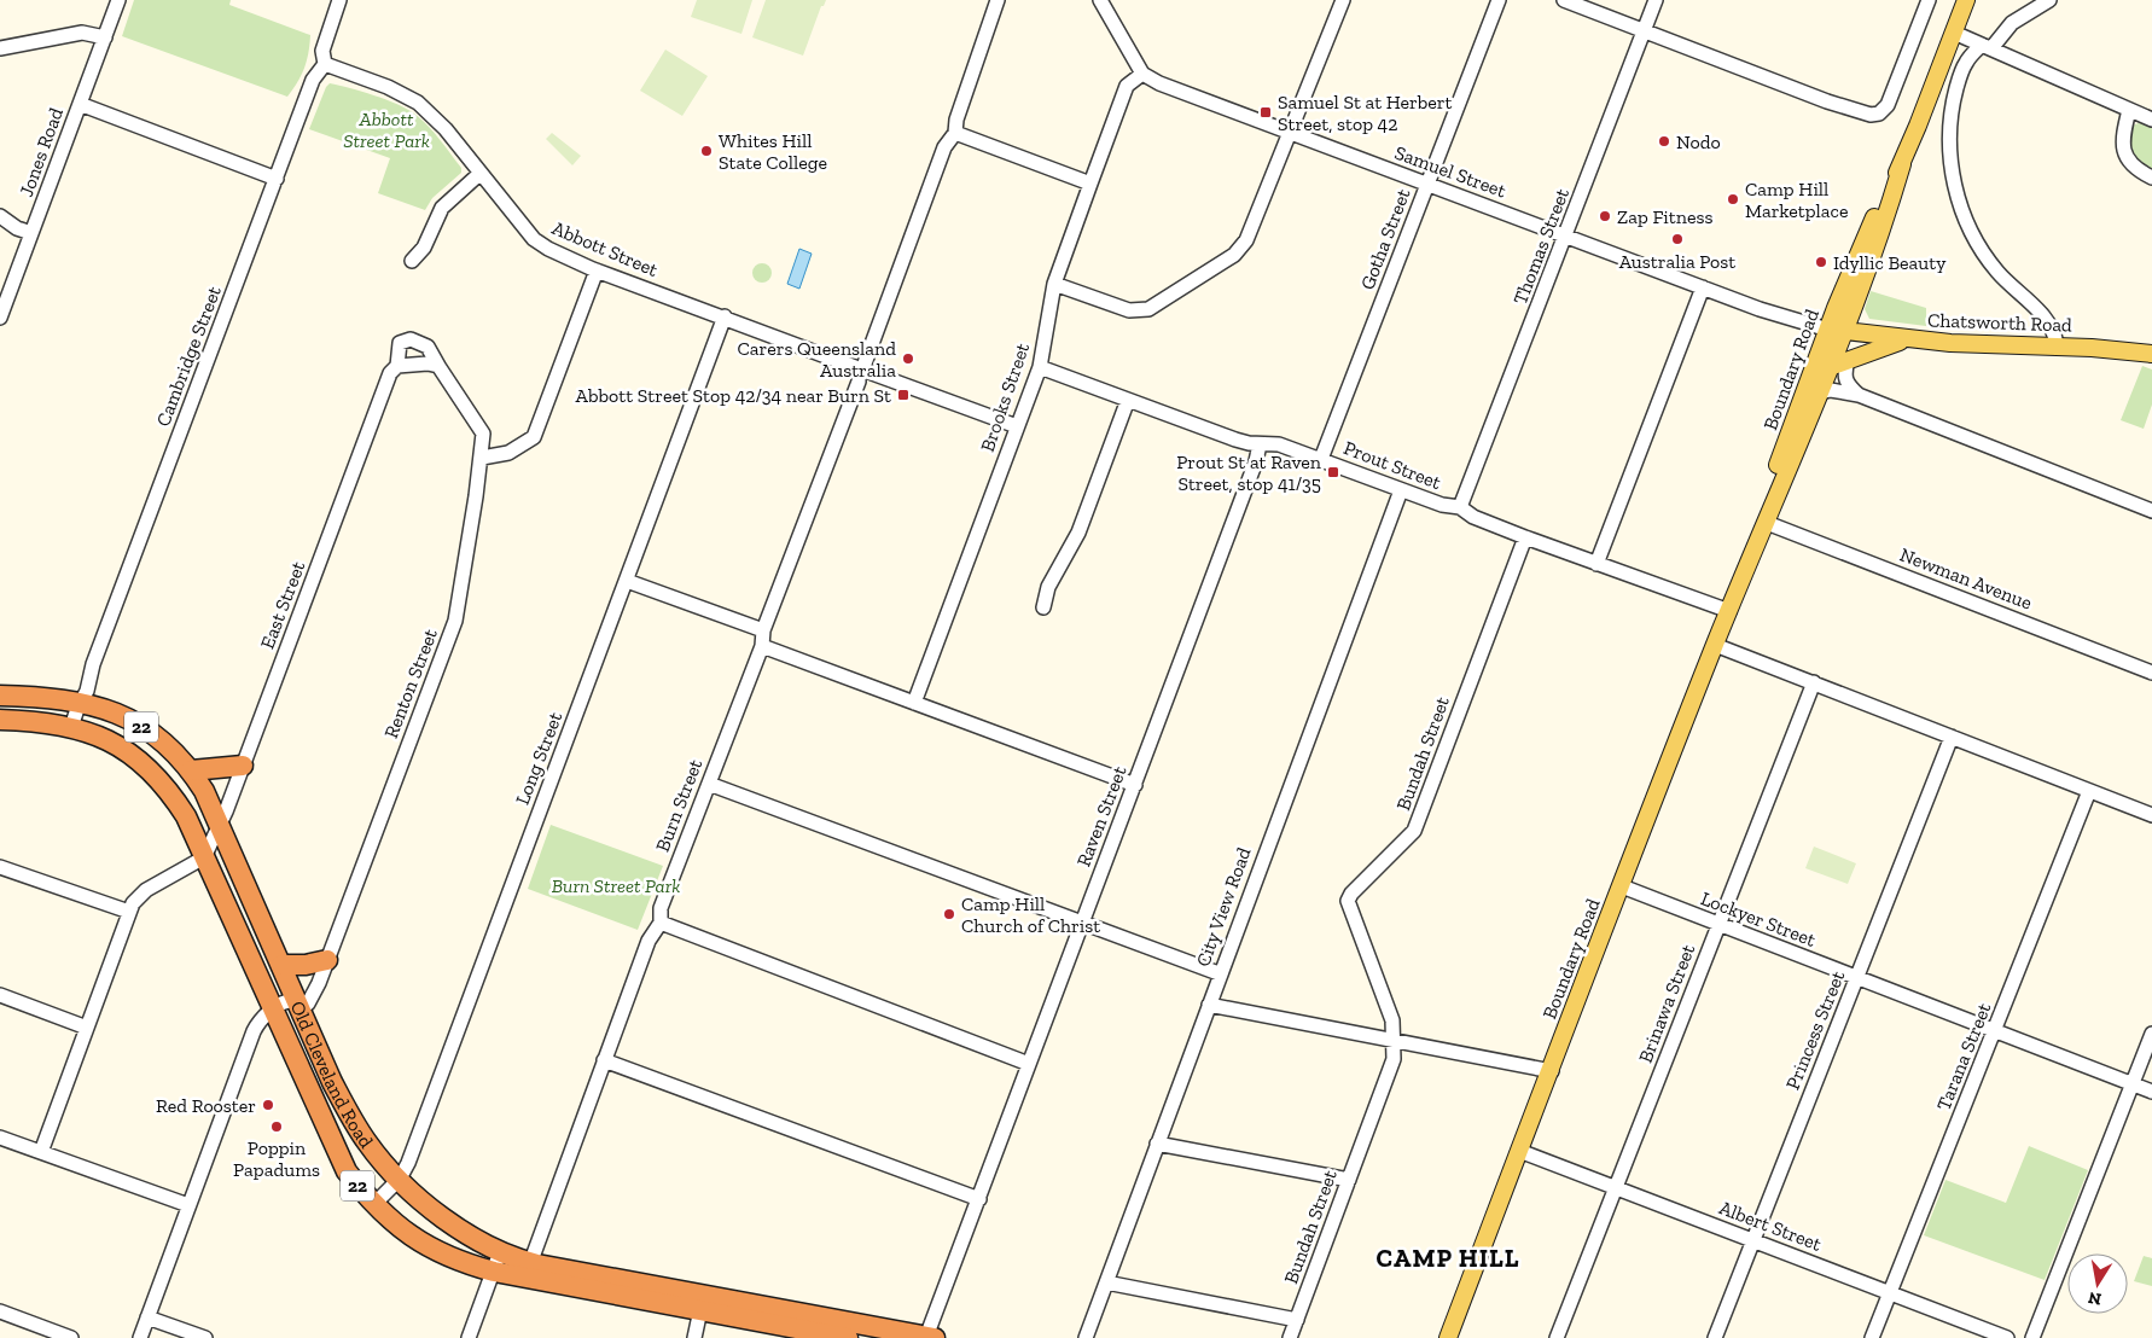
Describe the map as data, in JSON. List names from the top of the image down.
{
  "streets": {
    "highway": ["22", "Old Cleveland Road"],
    "main road": ["Chatsworth Road", "Boundary Road"],
    "street": [
      "Jones Road",
      "Samuel Street",
      "Gotha Street",
      "Thomas Street",
      "Abbott Street",
      "Cambridge Street",
      "Brooks Street",
      "Prout Street",
      "Newman Avenue",
      "East Street",
      "Renton Street",
      "Bundah Street",
      "Long Street",
      "Burn Street",
      "Raven Street",
      "City View Road",
      "Lockyer Street",
      "Brinawa Street",
      "Princess Street",
      "Tarana Street",
      "Albert Street"
    ]
  },
  "crossings": [
    ["Samuel Street", "Gotha Street"],
    ["Samuel Street", "Thomas Street"],
    ["Samuel Street", "Chatsworth Road"],
    ["Samuel Street", "Boundary Road"],
    ["Samuel Street", "Brooks Street"],
    ["Gotha Street", "Prout Street"],
    ["Thomas Street", "Prout Street"],
    ["Abbott Street", "Cambridge Street"],
    ["Abbott Street", "Brooks Street"],
    ["Abbott Street", "Long Street"],
    ["Abbott Street", "Burn Street"],
    ["Chatsworth Road", "Boundary Road"],
    ["Cambridge Street", "Old Cleveland Road"],
    ["Boundary Road", "Prout Street"],
    ["Boundary Road", "Newman Avenue"],
    ["Boundary Road", "Lockyer Street"],
    ["Boundary Road", "Albert Street"],
    ["Brooks Street", "Prout Street"],
    ["Prout Street", "Bundah Street"],
    ["Prout Street", "Raven Street"],
    ["Prout Street", "City View Road"],
    ["East Street", "Renton Street"],
    ["East Street", "Old Cleveland Road"],
    ["Renton Street", "Old Cleveland Road"],
    ["Long Street", "Old Cleveland Road"],
    ["Burn Street", "Old Cleveland Road"],
    ["Raven Street", "Old Cleveland Road"],
    ["Lockyer Street", "Brinawa Street"],
    ["Lockyer Street", "Princess Street"],
    ["Lockyer Street", "Tarana Street"],
    ["Brinawa Street", "Albert Street"],
    ["Princess Street", "Albert Street"],
    ["Tarana Street", "Albert Street"]
  ],
  "districts": ["CAMP HILL"],
  "parks": ["Abbott Street Park", "Burn Street Park"],
  "places": {
    "transit": ["Samuel St at Herbert Street, stop 42", "Abbott Street Stop 42/34 near Burn St", "Prout St at Raven Street, stop 41/35"],
    "other": [
      "Nodo",
      "Whites Hill State College",
      "Camp Hill Marketplace",
      "Zap Fitness",
      "Australia Post",
      "Idyllic Beauty",
      "Carers Queensland Australia",
      "Camp Hill Church of Christ",
      "Red Rooster",
      "Poppin Papadums"
    ]
  },
  "north": "bottom"
}
